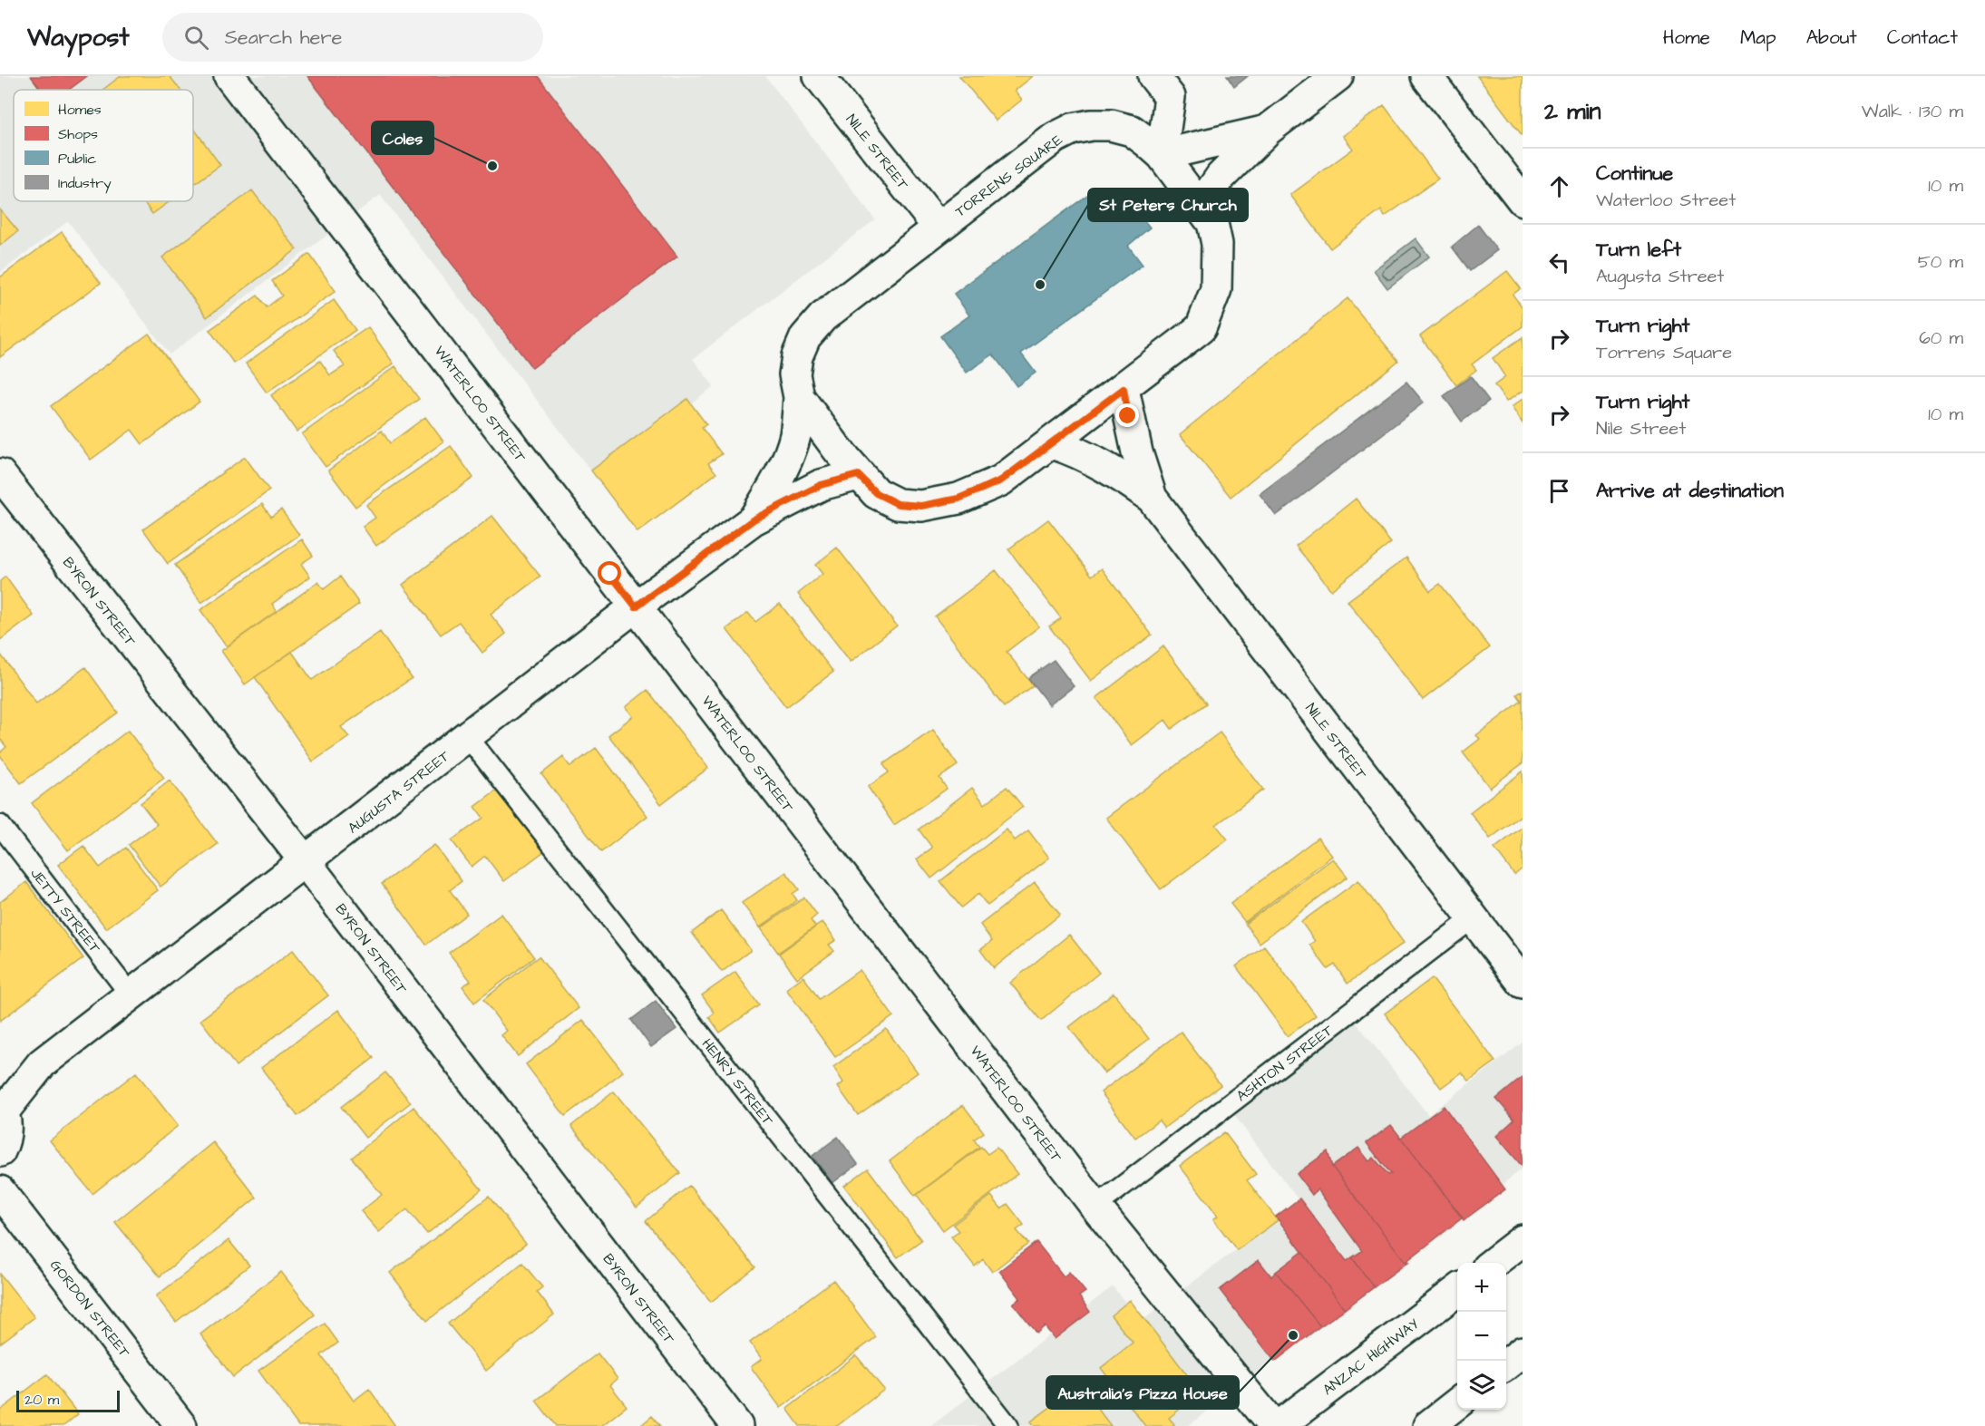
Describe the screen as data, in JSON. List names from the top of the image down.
{
  "streets": {
    "street": [
      "NILE STREET",
      "TORRENS SQUARE",
      "WATERLOO STREET",
      "BYRON STREET",
      "AUGUSTA STREET",
      "GORDON STREET",
      "ANZAC HIGHWAY"
    ],
    "lane": ["JETTY STREET", "ASHTON STREET", "HENRY STREET"]
  },
  "crossings": [
    ["NILE STREET", "TORRENS SQUARE"],
    ["NILE STREET", "ASHTON STREET"],
    ["TORRENS SQUARE", "AUGUSTA STREET"],
    ["WATERLOO STREET", "AUGUSTA STREET"],
    ["WATERLOO STREET", "ASHTON STREET"],
    ["BYRON STREET", "AUGUSTA STREET"],
    ["AUGUSTA STREET", "JETTY STREET"],
    ["AUGUSTA STREET", "HENRY STREET"]
  ],
  "places": ["Coles", "St Peters Church", "Australia's Pizza House"],
  "legend": [
    "Homes",
    "Shops",
    "Public",
    "Industry"
  ],
  "scale_bar": "20 m",
  "page": {
    "header": "Waypost",
    "search": "Search here",
    "nav": [
      "Home",
      "Map",
      "About",
      "Contact"
    ],
    "heading": ["2 min", "Walk · 130 m"],
    "list": [
      ["Continue", "Waterloo Street", "10 m"],
      ["Turn left", "Augusta Street", "50 m"],
      ["Turn right", "Torrens Square", "60 m"],
      ["Turn right", "Nile Street", "10 m"],
      "Arrive at destination"
    ],
    "map_buttons": ["+", "−"],
    "scale": "20 m"
  }
}
